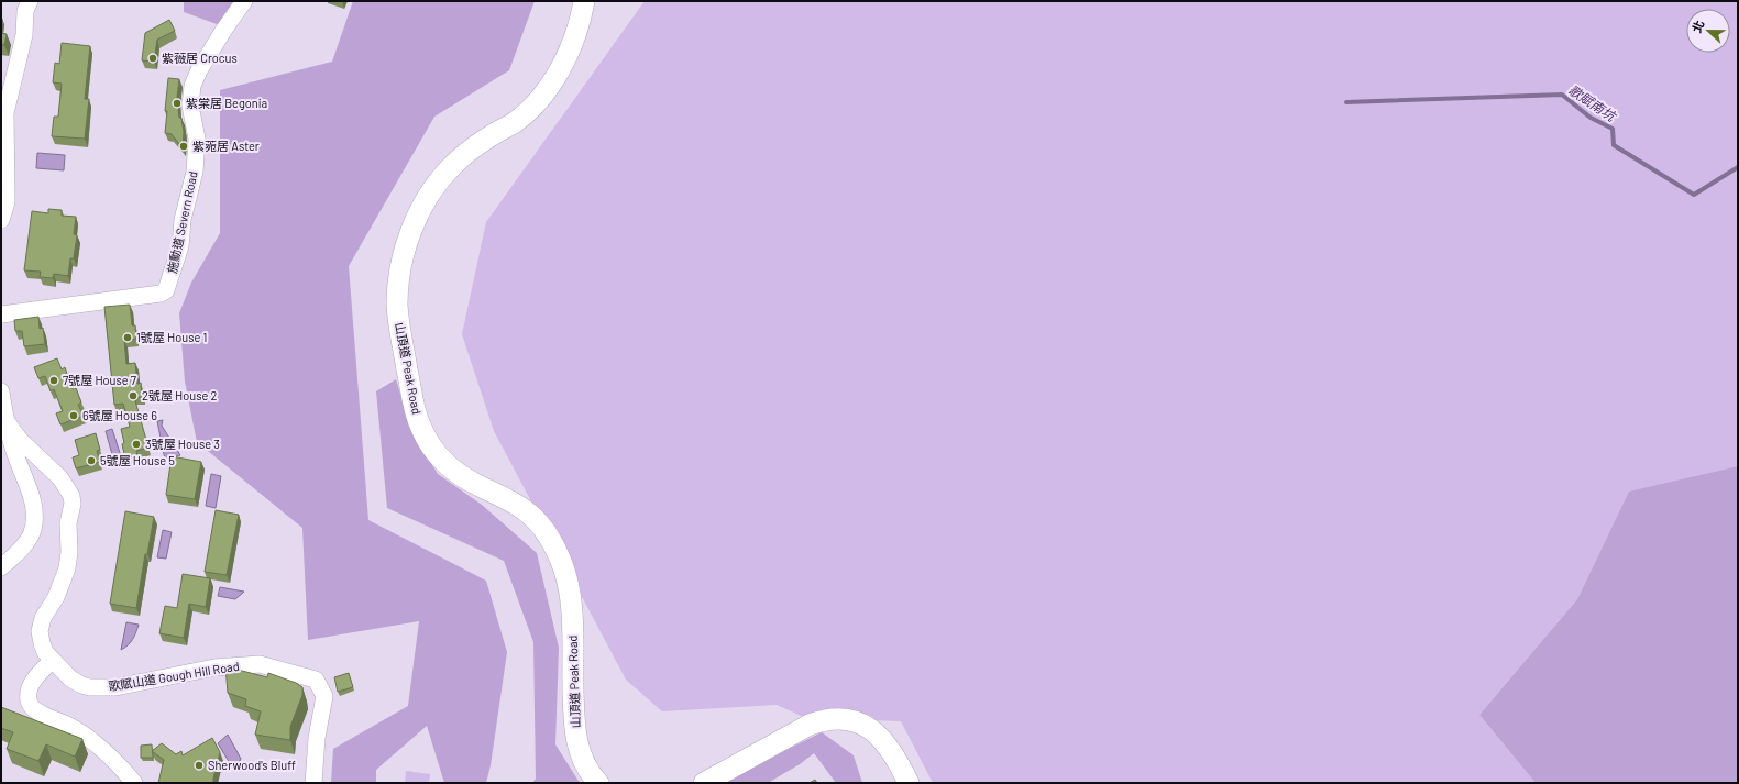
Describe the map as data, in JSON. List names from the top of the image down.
{
  "streets": {
    "main road": ["山頂道 Peak Road"],
    "street": ["施勳道 Severn Road", "歌賦山道 Gough Hill Road"]
  },
  "water": ["歌賦南坑"],
  "places": [
    "紫薇居 Crocus",
    "紫棠居 Begonia",
    "紫菀居 Aster",
    "1號屋 House 1",
    "7號屋 House 7",
    "2號屋 House 2",
    "6號屋 House 6",
    "3號屋 House 3",
    "5號屋 House 5",
    "Sherwood's Bluff"
  ],
  "north": "left"
}
